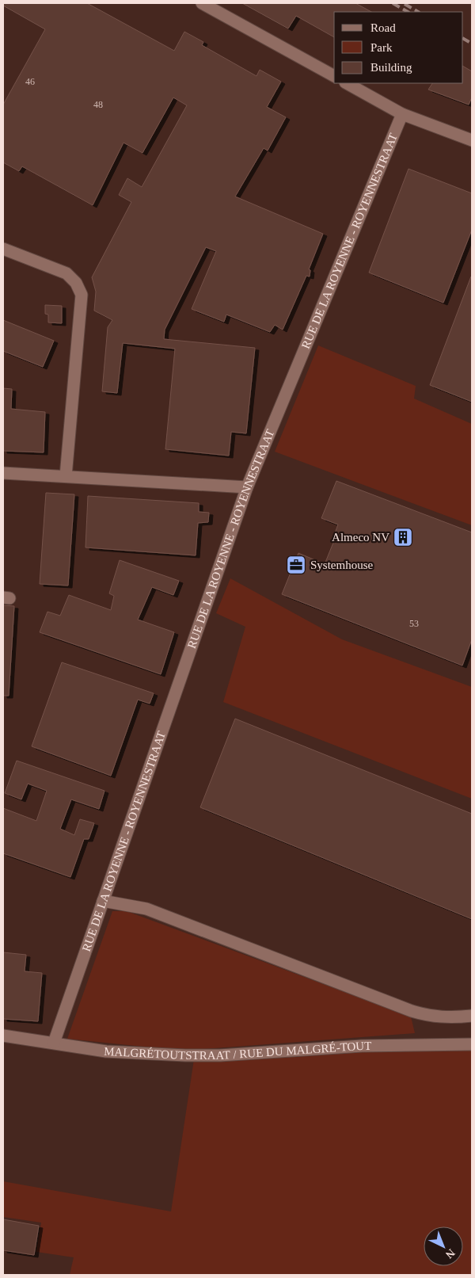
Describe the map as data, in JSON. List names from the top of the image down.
{
  "streets": {
    "street": ["RUE DE LA ROYENNE - ROYENNESTRAAT", "MALGRÉTOUTSTRAAT / RUE DU MALGRÉ-TOUT"]
  },
  "crossings": [
    ["RUE DE LA ROYENNE - ROYENNESTRAAT", "MALGRÉTOUTSTRAAT / RUE DU MALGRÉ-TOUT"]
  ],
  "places": {
    "building": ["Almeco NV"],
    "office": ["Systemhouse"]
  },
  "house_numbers": ["46", "48", "53"],
  "legend": ["Road", "Park", "Building"],
  "north": "bottom right"
}
